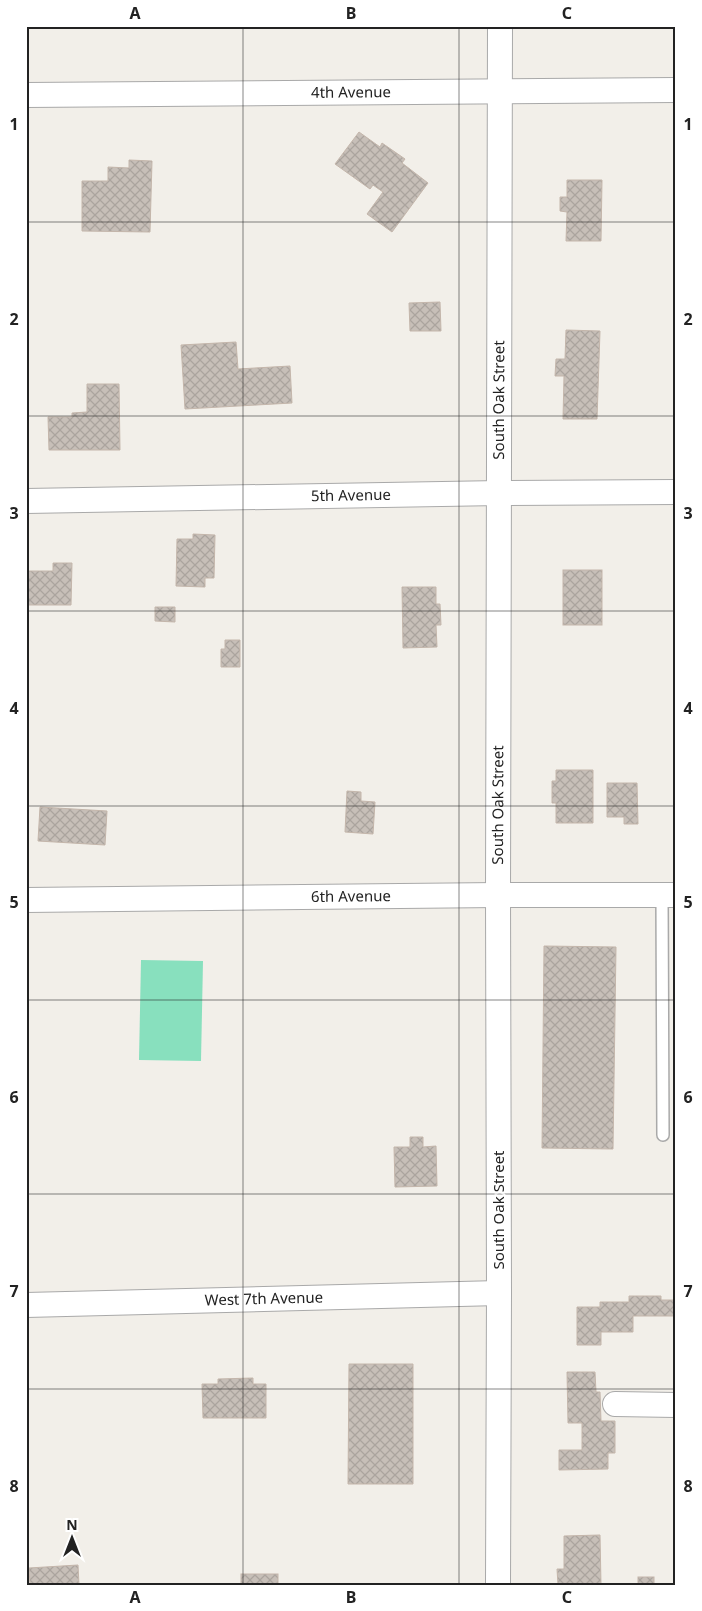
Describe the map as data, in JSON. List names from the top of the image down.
{
  "streets": {
    "street": [
      "4th Avenue",
      "South Oak Street",
      "5th Avenue",
      "6th Avenue",
      "West 7th Avenue"
    ]
  },
  "crossings": [
    ["4th Avenue", "South Oak Street"],
    ["South Oak Street", "5th Avenue"],
    ["South Oak Street", "6th Avenue"],
    ["South Oak Street", "West 7th Avenue"]
  ],
  "north": "top",
  "grid": {
    "columns": ["A", "B", "C"],
    "rows": [
      "1",
      "2",
      "3",
      "4",
      "5",
      "6",
      "7",
      "8"
    ]
  }
}
